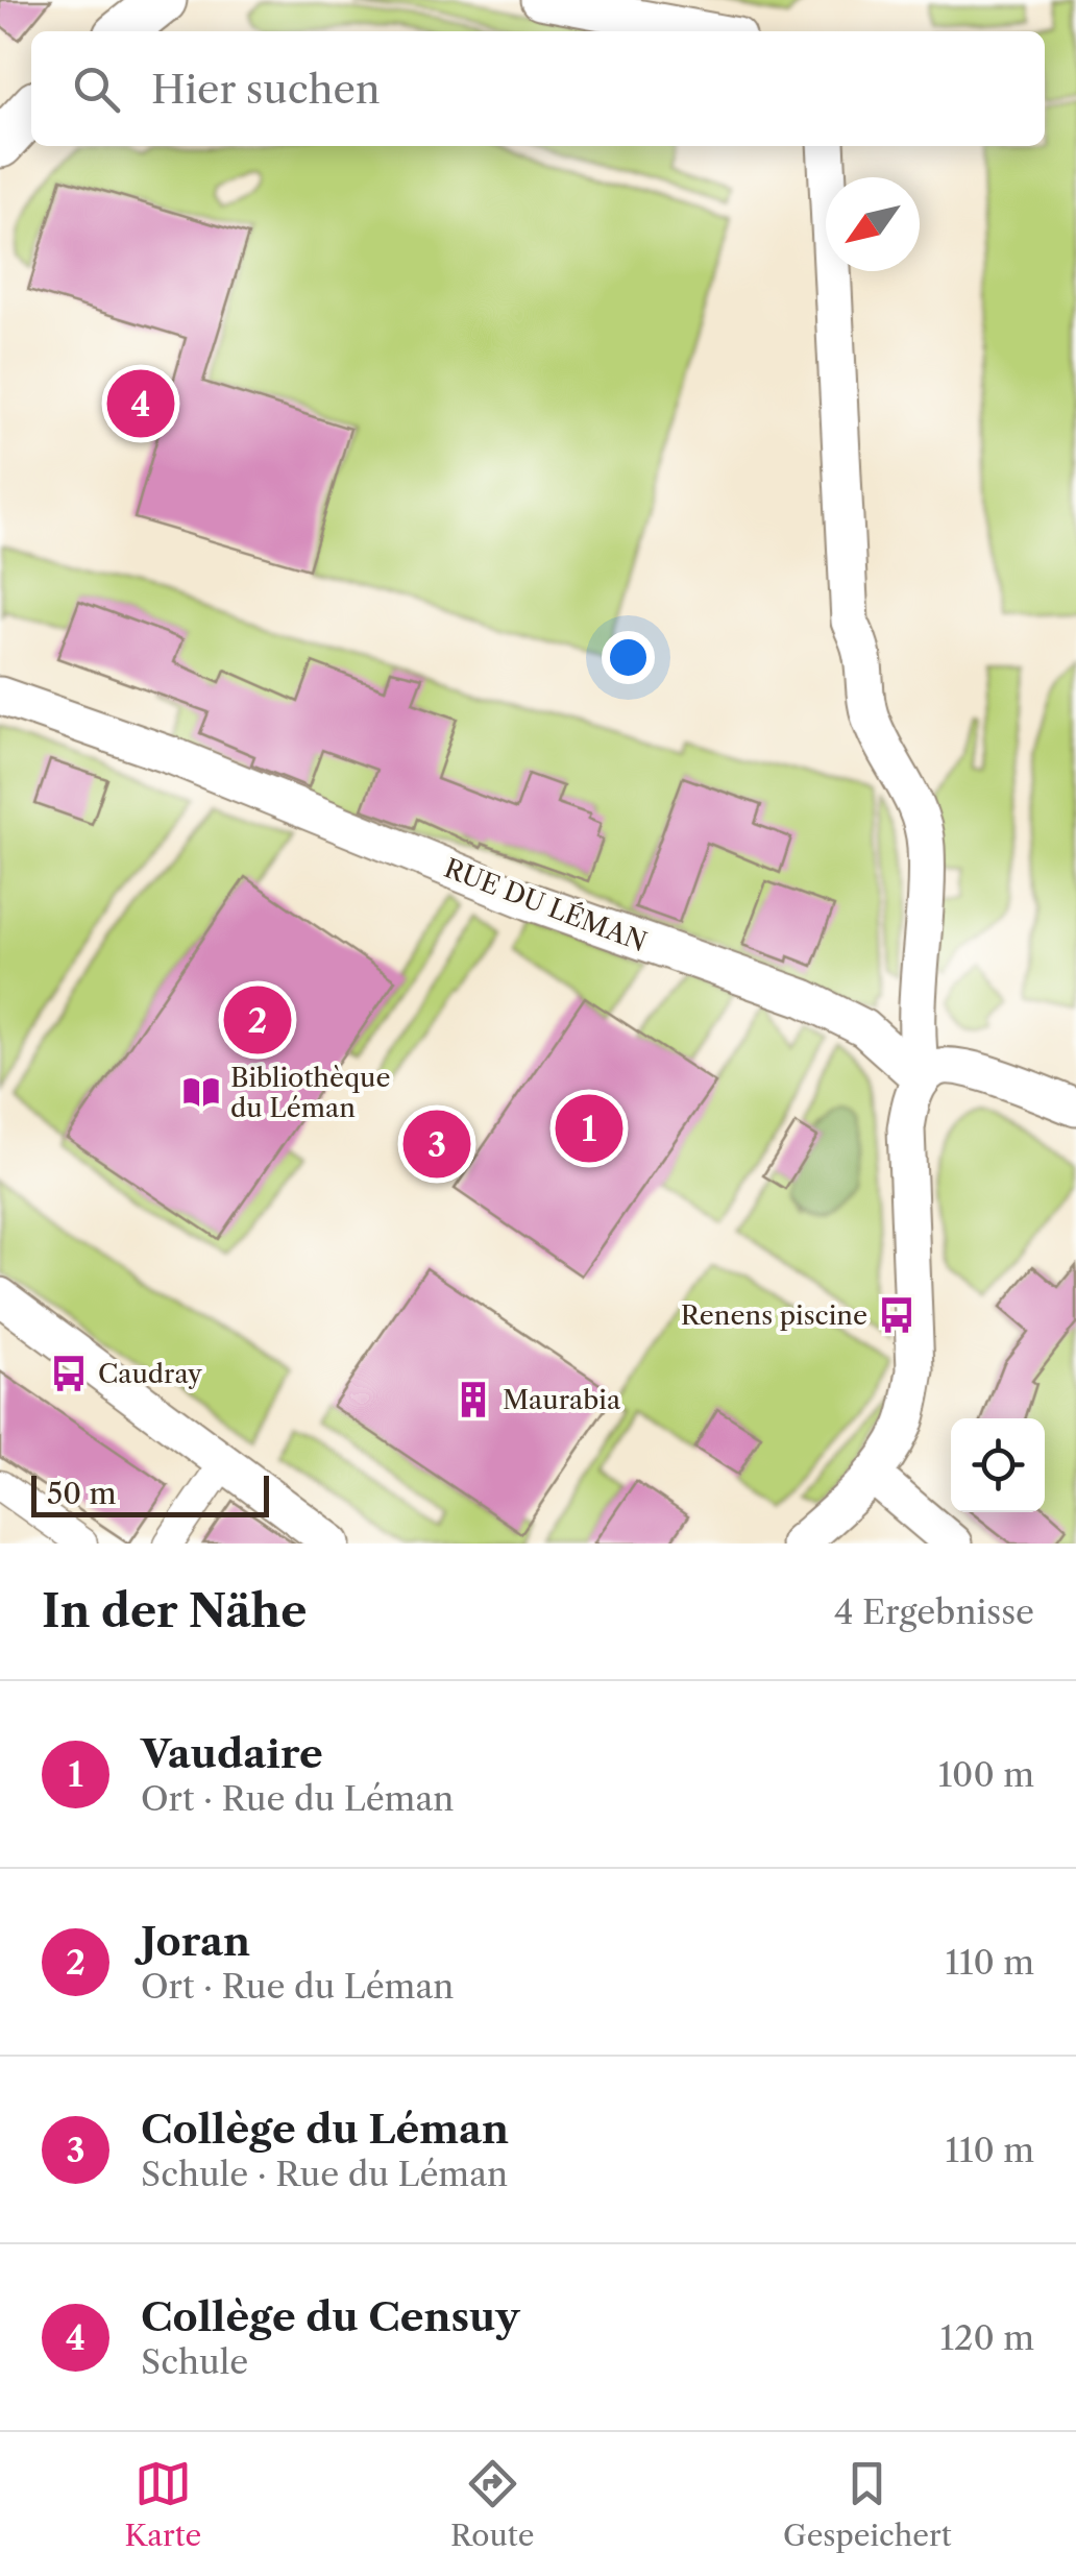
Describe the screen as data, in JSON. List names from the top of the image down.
{
  "streets": {
    "street": ["RUE DU LÉMAN"]
  },
  "places": {
    "library": ["Bibliothèque du Léman"],
    "bus stop": ["Renens piscine", "Caudray"],
    "building": ["Maurabia"]
  },
  "scale_bar": "50 m",
  "north": "bottom left",
  "page": {
    "search": "Hier suchen",
    "pins": [
      "4",
      "2",
      "1",
      "3"
    ],
    "scale": "50 m",
    "heading": ["In der Nähe", "4 Ergebnisse"],
    "list": [
      {
        "mark": "1",
        "name": "Vaudaire",
        "note": "Ort · Rue du Léman",
        "value": "100 m"
      },
      {
        "mark": "2",
        "name": "Joran",
        "note": "Ort · Rue du Léman",
        "value": "110 m"
      },
      {
        "mark": "3",
        "name": "Collège du Léman",
        "note": "Schule · Rue du Léman",
        "value": "110 m"
      },
      {
        "mark": "4",
        "name": "Collège du Censuy",
        "note": "Schule",
        "value": "120 m"
      }
    ],
    "nav": ["Karte", "Route", "Gespeichert"]
  }
}
